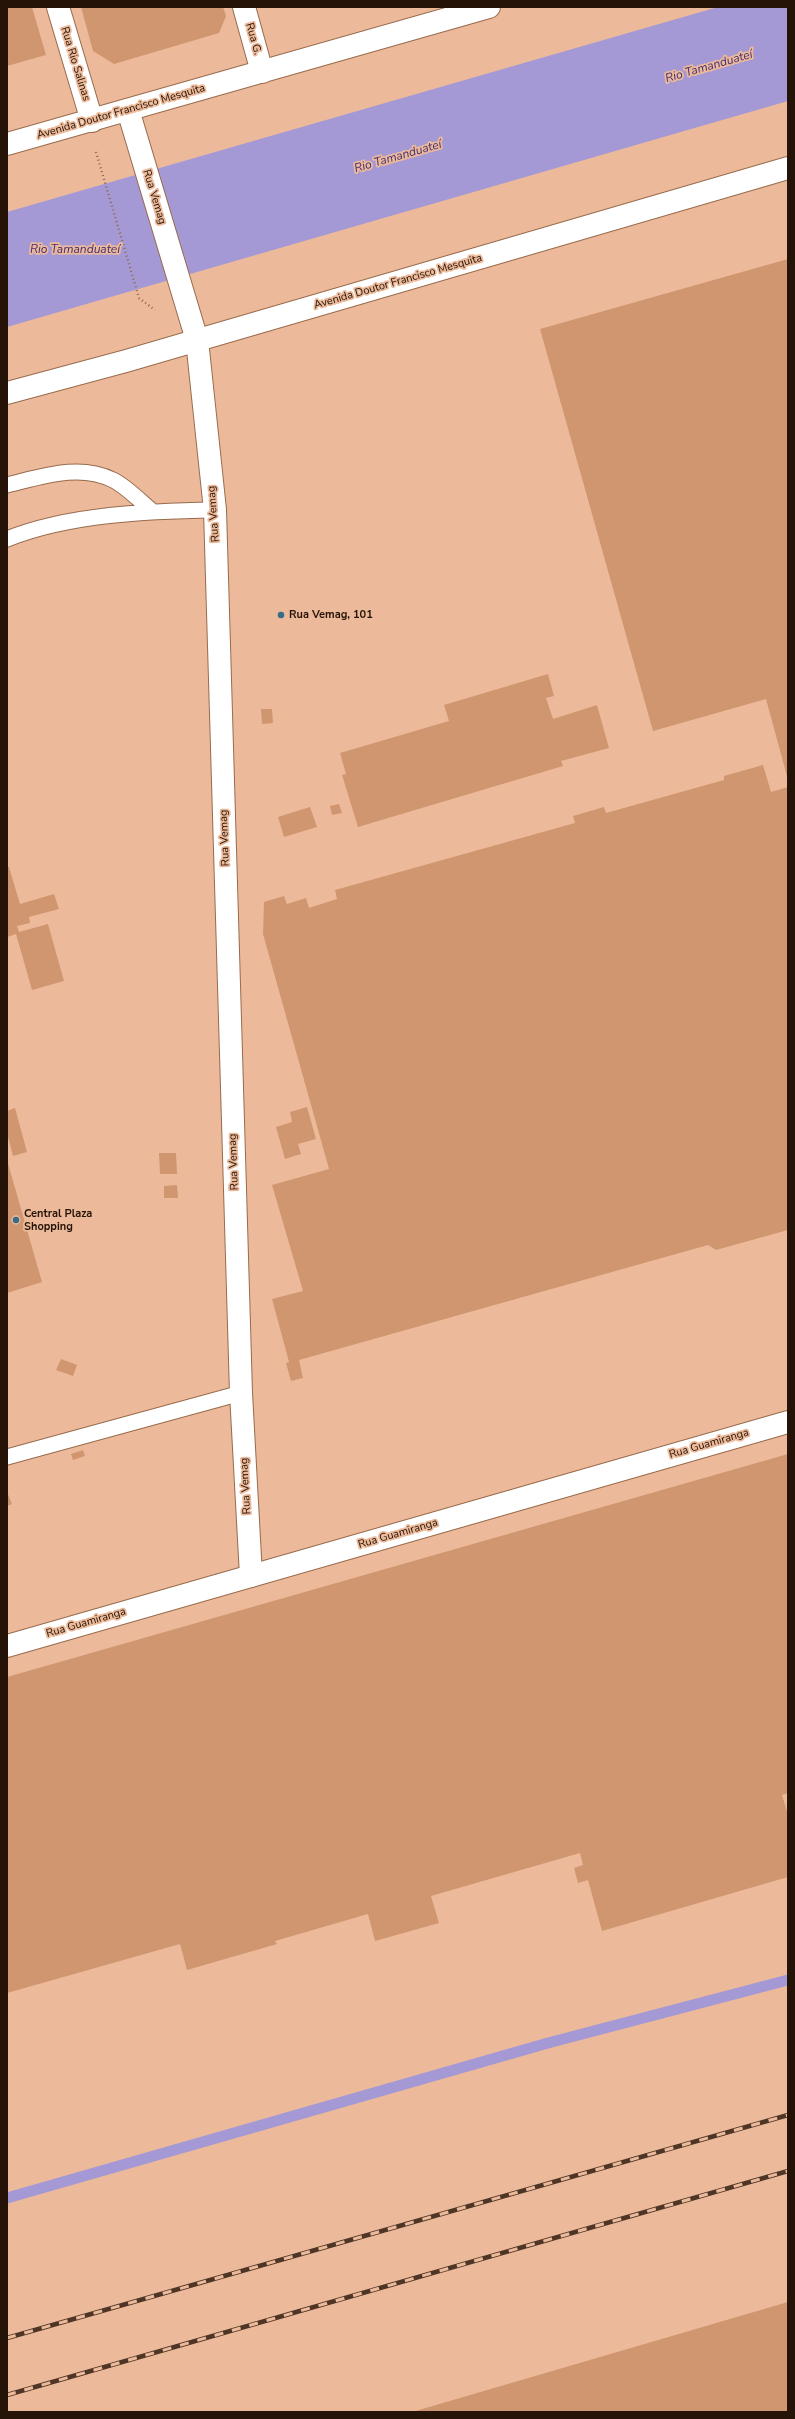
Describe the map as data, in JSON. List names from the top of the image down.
{
  "streets": {
    "main road": [
      "Rua G.",
      "Rua Rio Salinas",
      "Avenida Doutor Francisco Mesquita",
      "Rua Vemag",
      "Rua Guamiranga"
    ]
  },
  "crossings": [
    ["Rua G.", "Avenida Doutor Francisco Mesquita"],
    ["Rua Rio Salinas", "Avenida Doutor Francisco Mesquita"],
    ["Avenida Doutor Francisco Mesquita", "Rua Vemag"],
    ["Rua Vemag", "Rua Guamiranga"]
  ],
  "water": ["Rio Tamanduateí"],
  "places": ["Rua Vemag, 101", "Central Plaza Shopping"]
}
